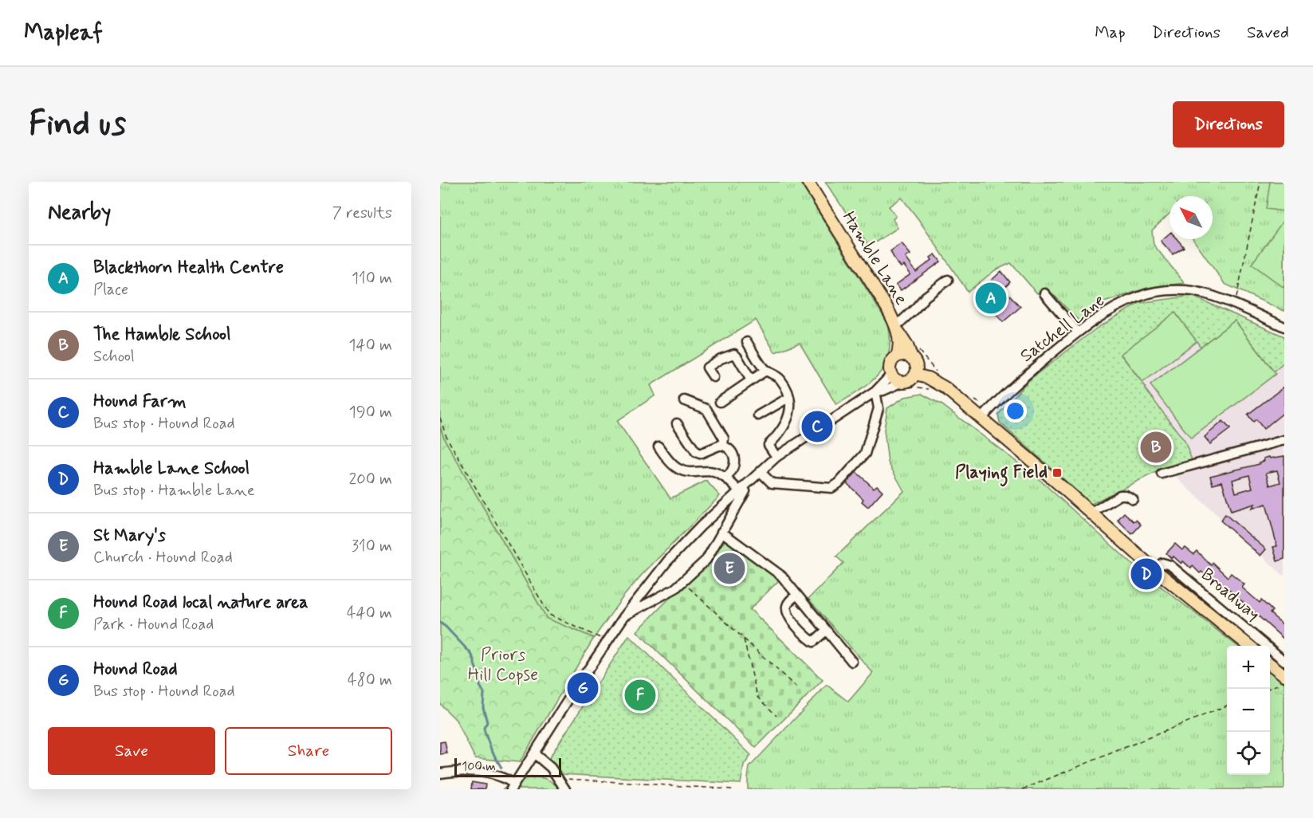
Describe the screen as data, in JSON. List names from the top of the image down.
{
  "streets": {
    "main road": ["Hamble Lane"],
    "street": ["Satchell Lane", "Broadway"]
  },
  "parks": ["Priors Hill Copse"],
  "places": {
    "transit": ["Playing Field"]
  },
  "scale_bar": "100 m",
  "north": "top left",
  "page": {
    "header": "Mapleaf",
    "nav": ["Map", "Directions", "Saved"],
    "buttons": [
      "Directions",
      ["Save", "Share"]
    ],
    "title": "Find us",
    "heading": ["Nearby", "7 results"],
    "list": [
      {
        "mark": "A",
        "name": "Blackthorn Health Centre",
        "note": "Place",
        "value": "110 m"
      },
      {
        "mark": "B",
        "name": "The Hamble School",
        "note": "School",
        "value": "140 m"
      },
      {
        "mark": "C",
        "name": "Hound Farm",
        "note": "Bus stop · Hound Road",
        "value": "190 m"
      },
      {
        "mark": "D",
        "name": "Hamble Lane School",
        "note": "Bus stop · Hamble Lane",
        "value": "200 m"
      },
      {
        "mark": "E",
        "name": "St Mary's",
        "note": "Church · Hound Road",
        "value": "310 m"
      },
      {
        "mark": "F",
        "name": "Hound Road local nature area",
        "note": "Park · Hound Road",
        "value": "440 m"
      },
      {
        "mark": "G",
        "name": "Hound Road",
        "note": "Bus stop · Hound Road",
        "value": "480 m"
      }
    ],
    "pins": [
      "A",
      "C",
      "B",
      "E",
      "D",
      "G",
      "F"
    ],
    "map_buttons": ["+", "−"],
    "scale": "100 m"
  }
}
